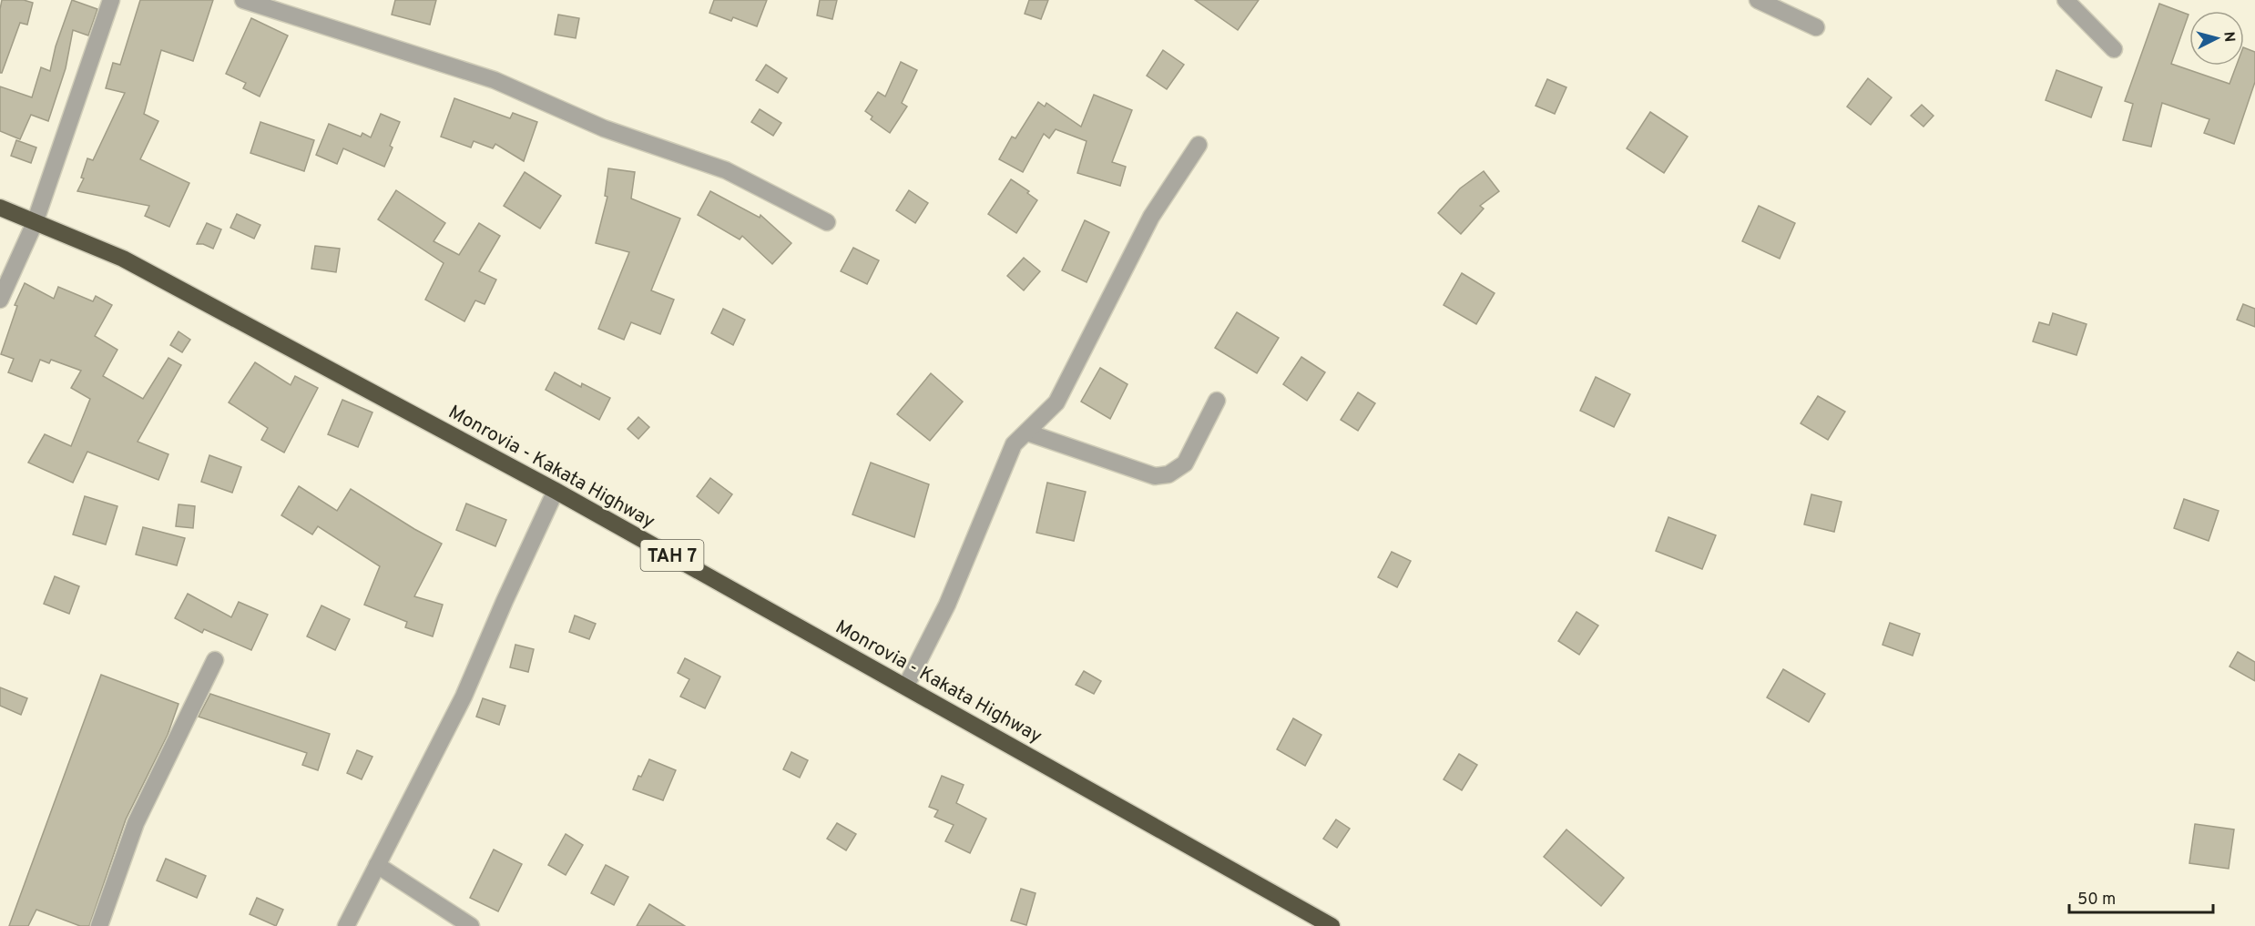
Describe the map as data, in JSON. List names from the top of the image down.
{
  "streets": {
    "highway": ["Monrovia - Kakata Highway", "TAH 7"]
  },
  "scale_bar": "50 m",
  "north": "right"
}
